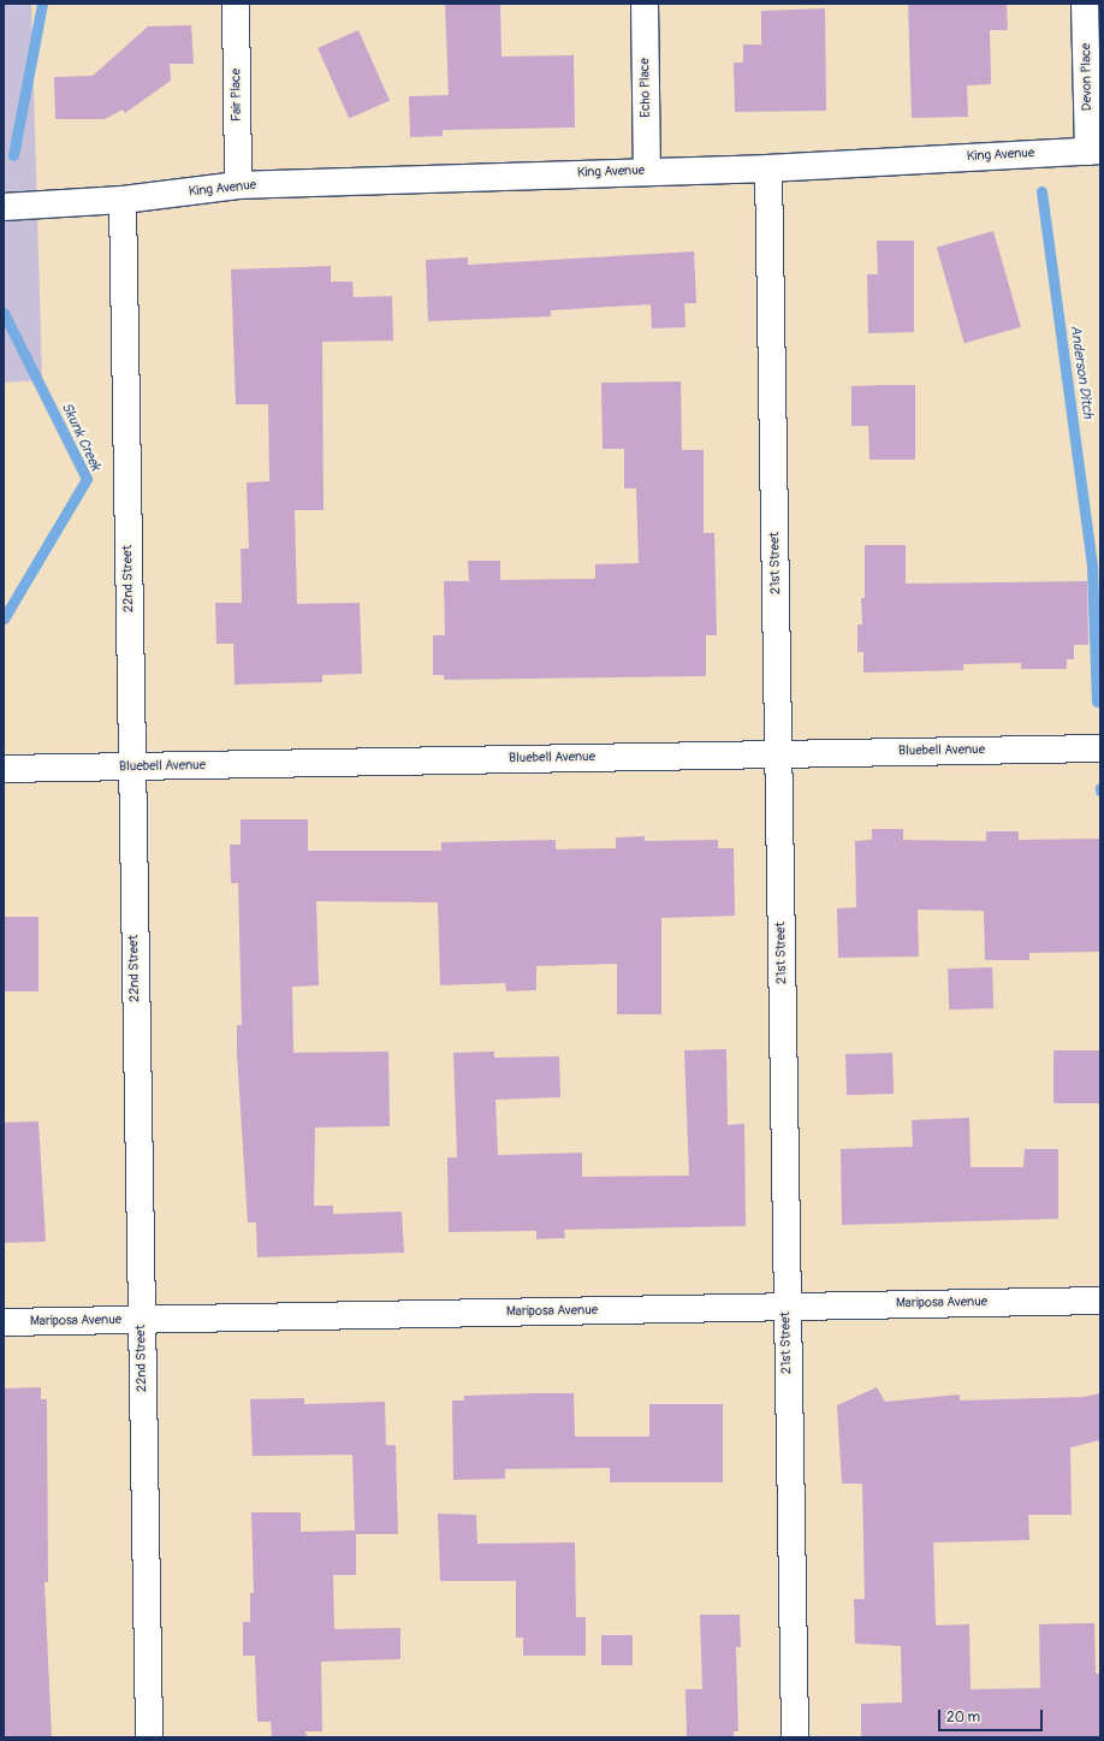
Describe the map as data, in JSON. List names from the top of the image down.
{
  "streets": {
    "street": [
      "Devon Place",
      "Echo Place",
      "Fair Place",
      "King Avenue",
      "21st Street",
      "22nd Street",
      "Bluebell Avenue",
      "Mariposa Avenue"
    ]
  },
  "crossings": [
    ["Devon Place", "King Avenue"],
    ["Echo Place", "King Avenue"],
    ["Fair Place", "King Avenue"],
    ["King Avenue", "21st Street"],
    ["King Avenue", "22nd Street"],
    ["21st Street", "Bluebell Avenue"],
    ["21st Street", "Mariposa Avenue"],
    ["22nd Street", "Bluebell Avenue"],
    ["22nd Street", "Mariposa Avenue"]
  ],
  "water": ["Anderson Ditch", "Skunk Creek"],
  "scale_bar": "20 m"
}
